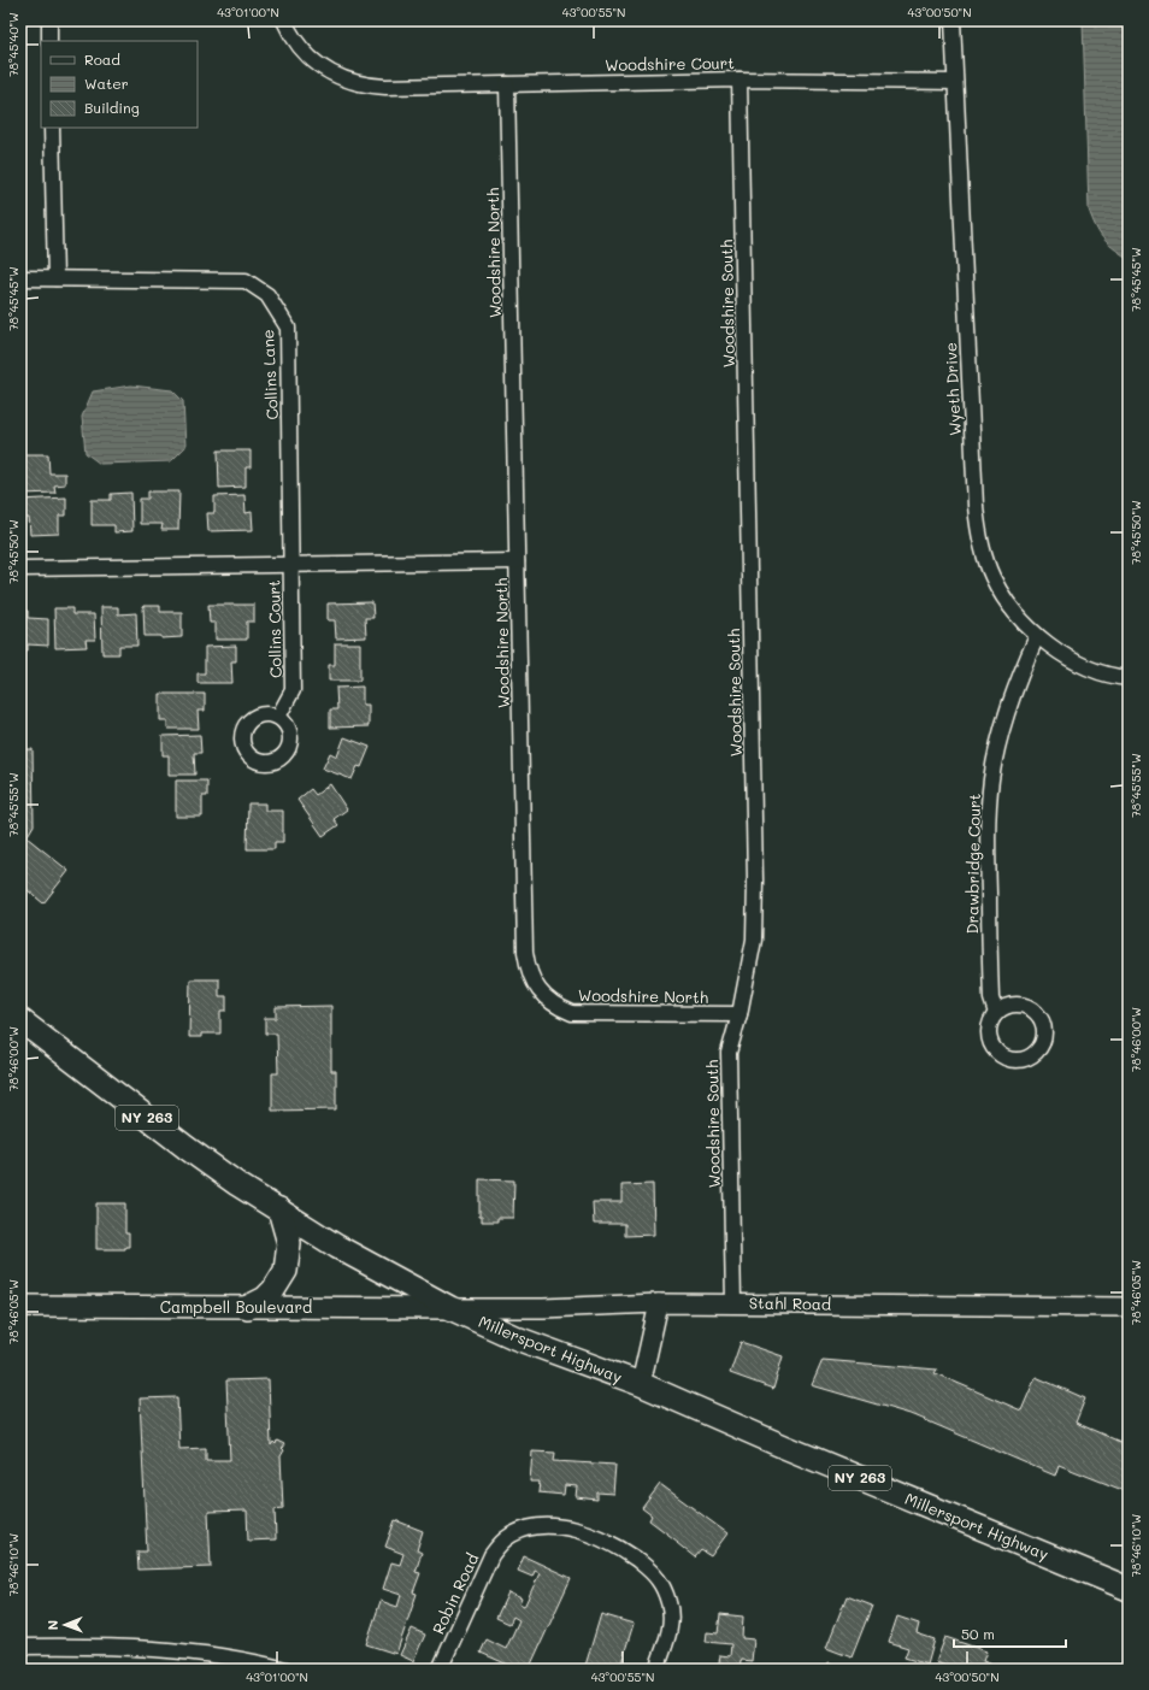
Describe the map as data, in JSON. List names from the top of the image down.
{
  "streets": {
    "main road": ["NY 263", "Campbell Boulevard", "Millersport Highway"],
    "street": [
      "Woodshire Court",
      "Woodshire North",
      "Woodshire South",
      "Collins Lane",
      "Wyeth Drive",
      "Collins Court",
      "Drawbridge Court",
      "Stahl Road",
      "Robin Road"
    ]
  },
  "crossings": [
    ["Woodshire Court", "Woodshire North"],
    ["Woodshire Court", "Woodshire South"],
    ["Woodshire Court", "Wyeth Drive"],
    ["Woodshire North", "Woodshire South"],
    ["Woodshire South", "Stahl Road"],
    ["Collins Lane", "Collins Court"],
    ["Wyeth Drive", "Drawbridge Court"],
    ["Stahl Road", "Campbell Boulevard"],
    ["Stahl Road", "Millersport Highway"],
    ["Campbell Boulevard", "Millersport Highway"]
  ],
  "legend": ["Road", "Water", "Building"],
  "scale_bar": "50 m",
  "north": "left",
  "coordinates": [
    "43°01'00\"N",
    "43°00'55\"N",
    "43°00'50\"N",
    "78°45'40\"W",
    "78°45'45\"W",
    "78°45'50\"W",
    "78°45'55\"W",
    "78°46'00\"W",
    "78°46'05\"W",
    "78°46'10\"W"
  ]
}
